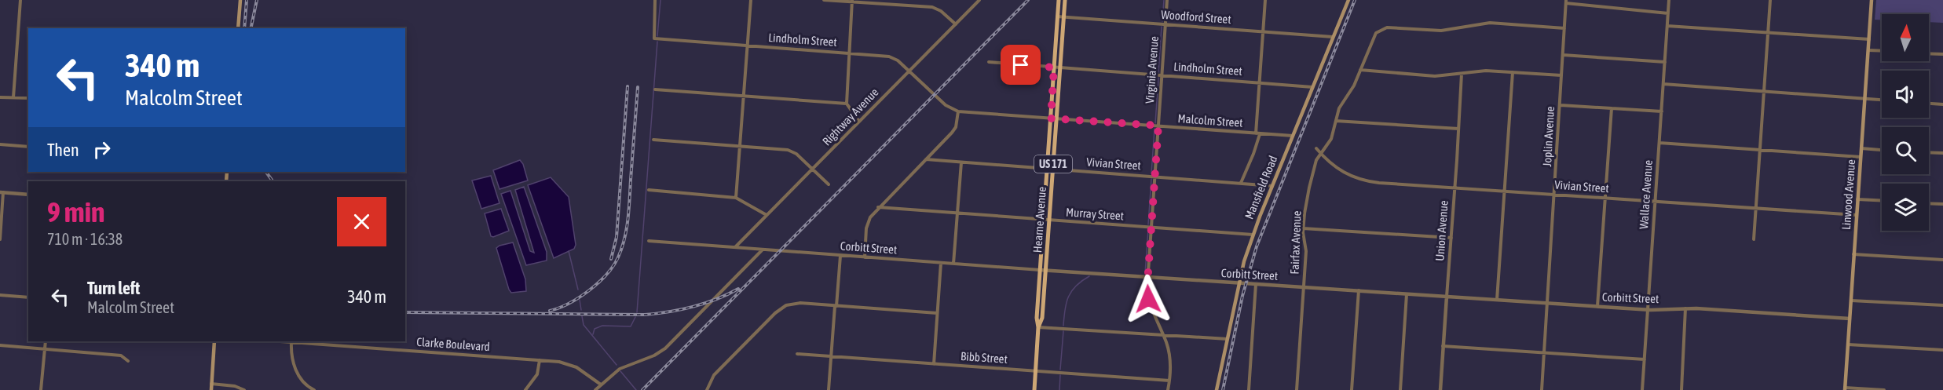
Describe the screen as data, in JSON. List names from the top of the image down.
{
  "streets": {
    "main road": [
      "US 171",
      "Mansfield Road",
      "Linwood Avenue",
      "Hearne Avenue"
    ],
    "street": [
      "Woodford Street",
      "Lindholm Street",
      "Virginia Avenue",
      "Rightway Avenue",
      "Malcolm Street",
      "Joplin Avenue",
      "Vivian Street",
      "Wallace Avenue",
      "Murray Street",
      "Union Avenue",
      "Fairfax Avenue",
      "Corbitt Street",
      "Clarke Boulevard",
      "Bibb Street"
    ]
  },
  "crossings": [
    ["Woodford Street", "Virginia Avenue"],
    ["Woodford Street", "Mansfield Road"],
    ["Woodford Street", "Hearne Avenue"],
    ["Lindholm Street", "Virginia Avenue"],
    ["Lindholm Street", "Rightway Avenue"],
    ["Lindholm Street", "Malcolm Street"],
    ["Lindholm Street", "Mansfield Road"],
    ["Lindholm Street", "Hearne Avenue"],
    ["Virginia Avenue", "Malcolm Street"],
    ["Virginia Avenue", "Vivian Street"],
    ["Virginia Avenue", "Murray Street"],
    ["Virginia Avenue", "Corbitt Street"],
    ["Virginia Avenue", "Bibb Street"],
    ["Rightway Avenue", "Corbitt Street"],
    ["Malcolm Street", "Mansfield Road"],
    ["Malcolm Street", "Hearne Avenue"],
    ["Joplin Avenue", "Vivian Street"],
    ["Joplin Avenue", "Fairfax Avenue"],
    ["Joplin Avenue", "Corbitt Street"],
    ["Vivian Street", "Mansfield Road"],
    ["Vivian Street", "Wallace Avenue"],
    ["Vivian Street", "Linwood Avenue"],
    ["Vivian Street", "Hearne Avenue"],
    ["Vivian Street", "Union Avenue"],
    ["Vivian Street", "Fairfax Avenue"],
    ["Mansfield Road", "Murray Street"],
    ["Mansfield Road", "Corbitt Street"],
    ["Wallace Avenue", "Corbitt Street"],
    ["Linwood Avenue", "Corbitt Street"],
    ["Murray Street", "Hearne Avenue"],
    ["Hearne Avenue", "Corbitt Street"],
    ["Hearne Avenue", "Bibb Street"],
    ["Union Avenue", "Corbitt Street"],
    ["Fairfax Avenue", "Corbitt Street"]
  ],
  "north": "top",
  "page": {
    "turn": ["340 m", "Malcolm Street"],
    "then": "Then",
    "heading": ["9 min", "710 m · 16:38"],
    "list": [
      {
        "name": "Turn left",
        "note": "Malcolm Street",
        "value": "340 m"
      }
    ]
  }
}
